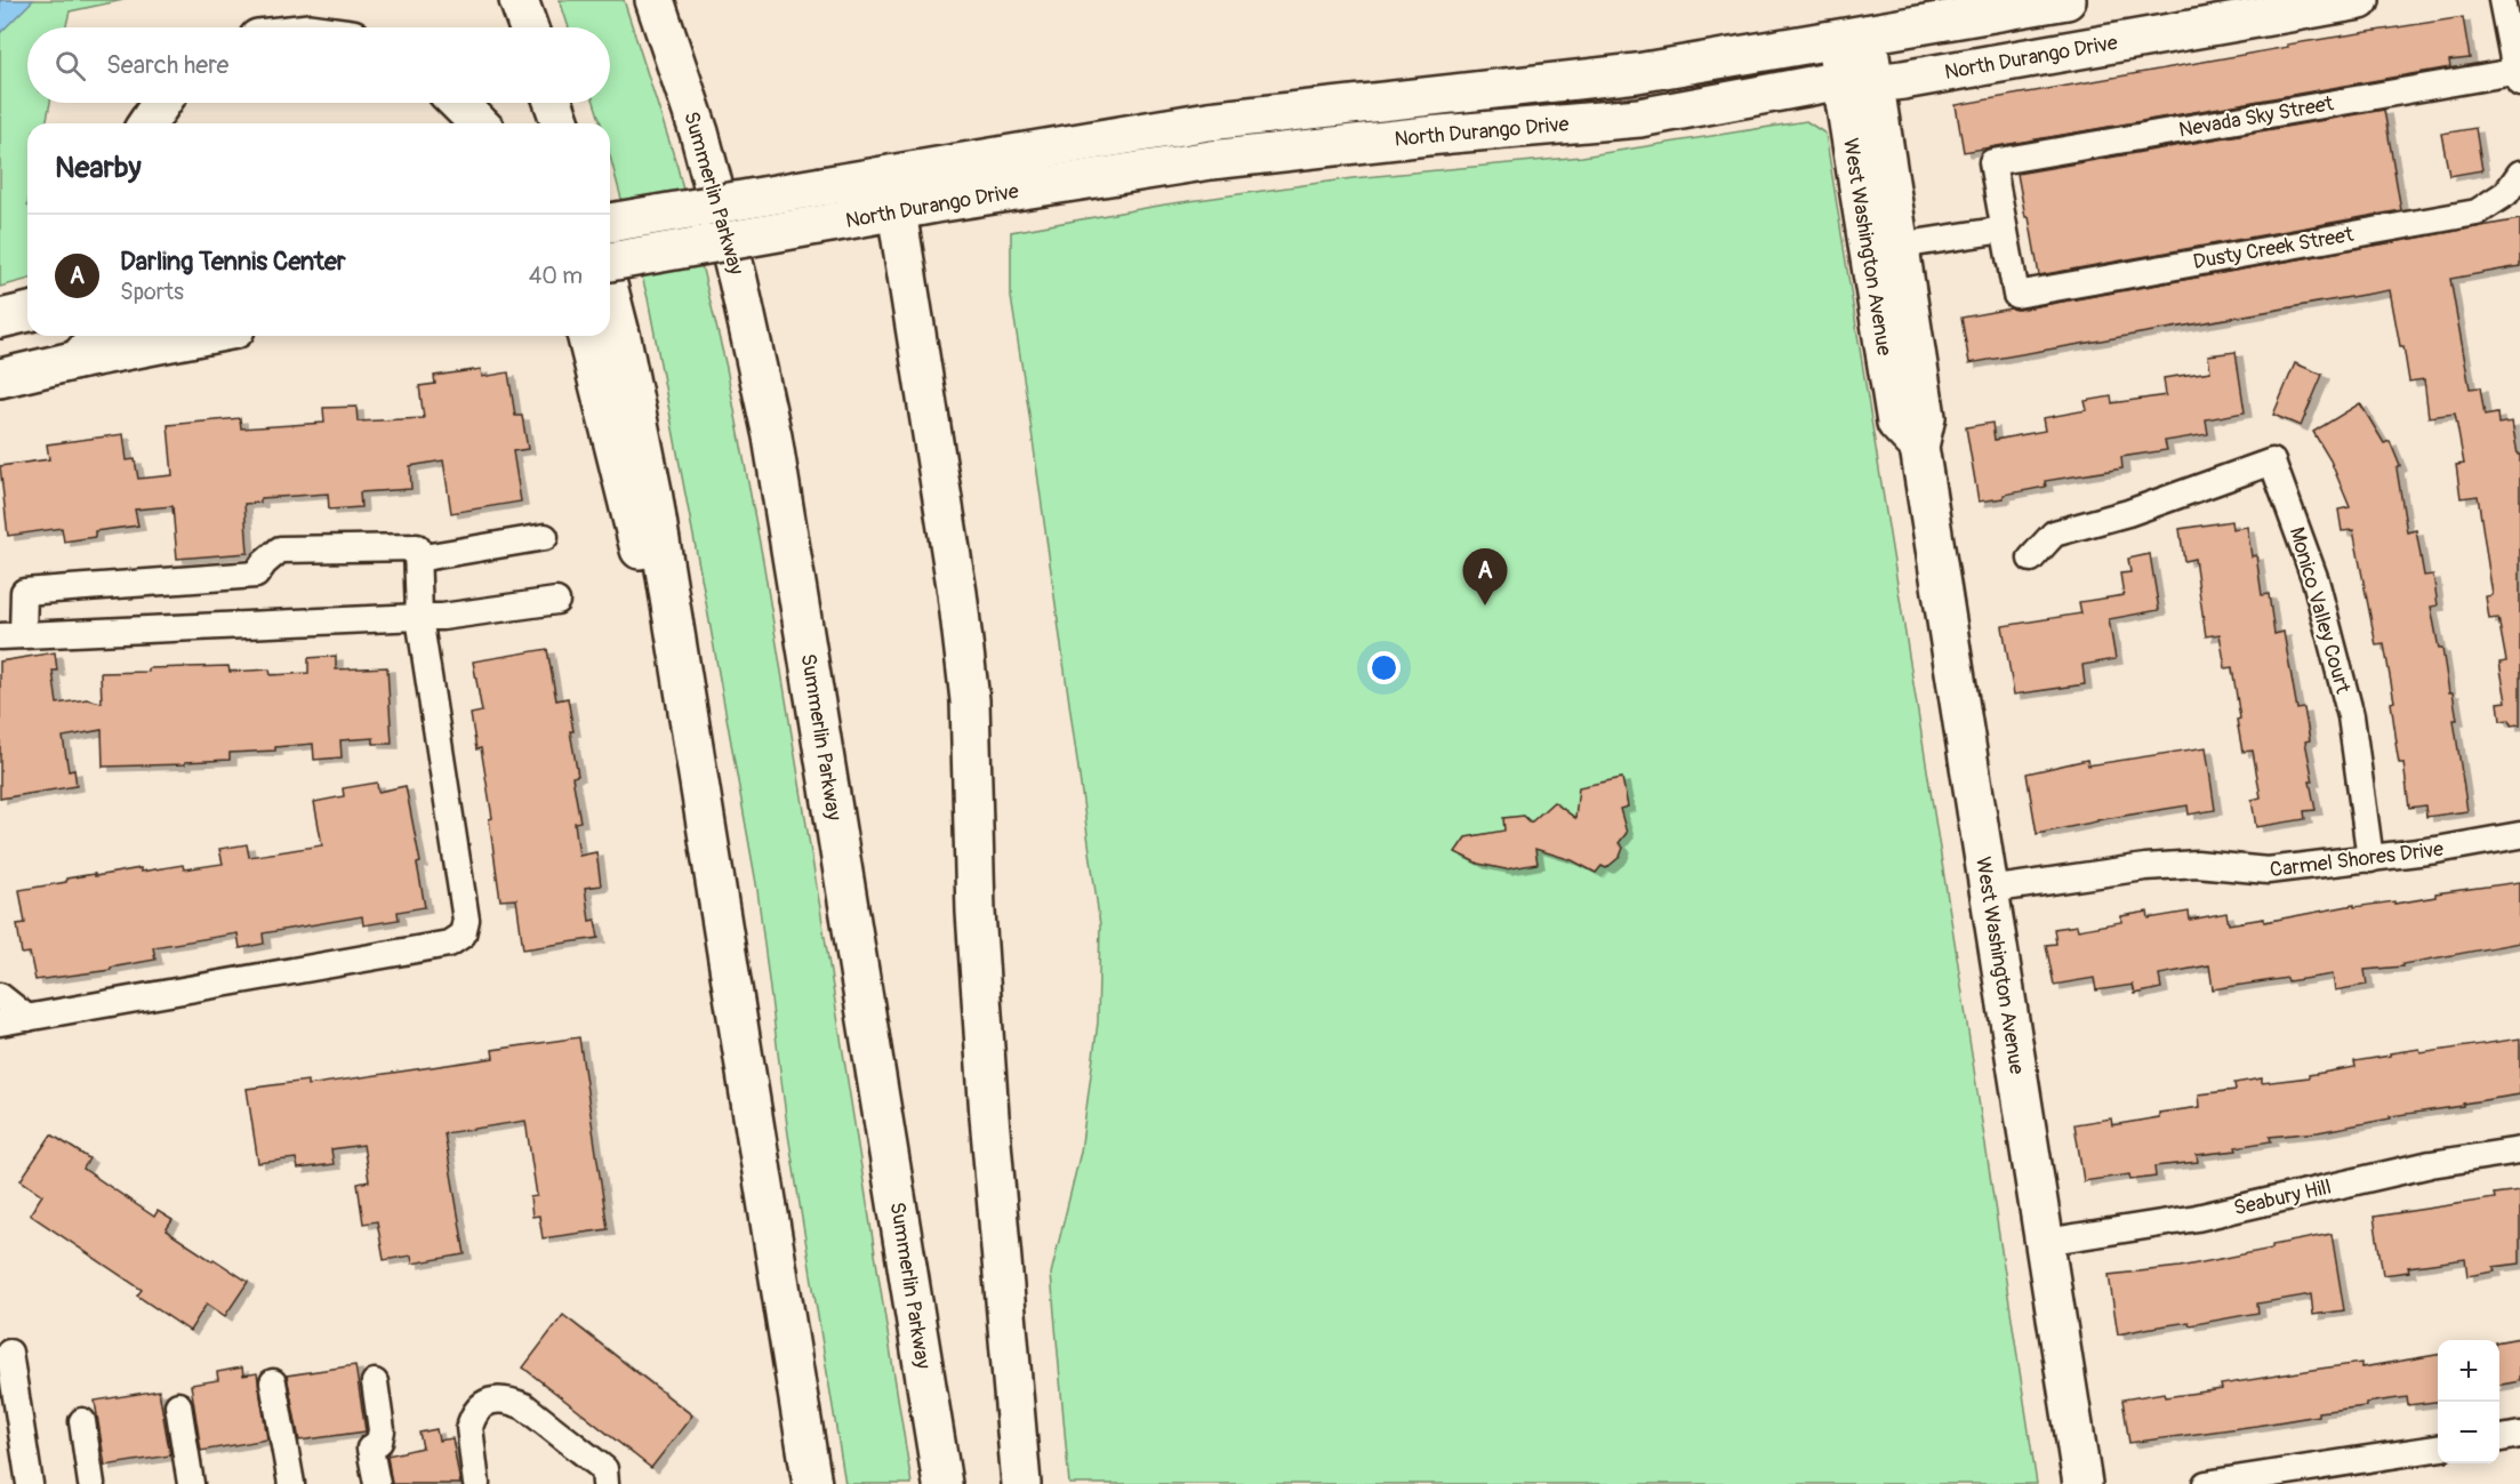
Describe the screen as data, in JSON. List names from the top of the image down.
{
  "streets": {
    "main road": ["North Durango Drive", "Summerlin Parkway", "West Washington Avenue"],
    "street": [
      "Nevada Sky Street",
      "Dusty Creek Street",
      "Monico Valley Court",
      "Carmel Shores Drive",
      "Seabury Hill"
    ]
  },
  "crossings": [
    ["North Durango Drive", "West Washington Avenue"],
    ["Nevada Sky Street", "Dusty Creek Street"],
    ["West Washington Avenue", "Carmel Shores Drive"],
    ["West Washington Avenue", "Seabury Hill"],
    ["Monico Valley Court", "Carmel Shores Drive"]
  ],
  "page": {
    "search": "Search here",
    "heading": "Nearby",
    "list": [
      {
        "mark": "A",
        "name": "Darling Tennis Center",
        "note": "Sports",
        "value": "40 m"
      }
    ],
    "pins": "A",
    "map_buttons": ["+", "−"]
  }
}
